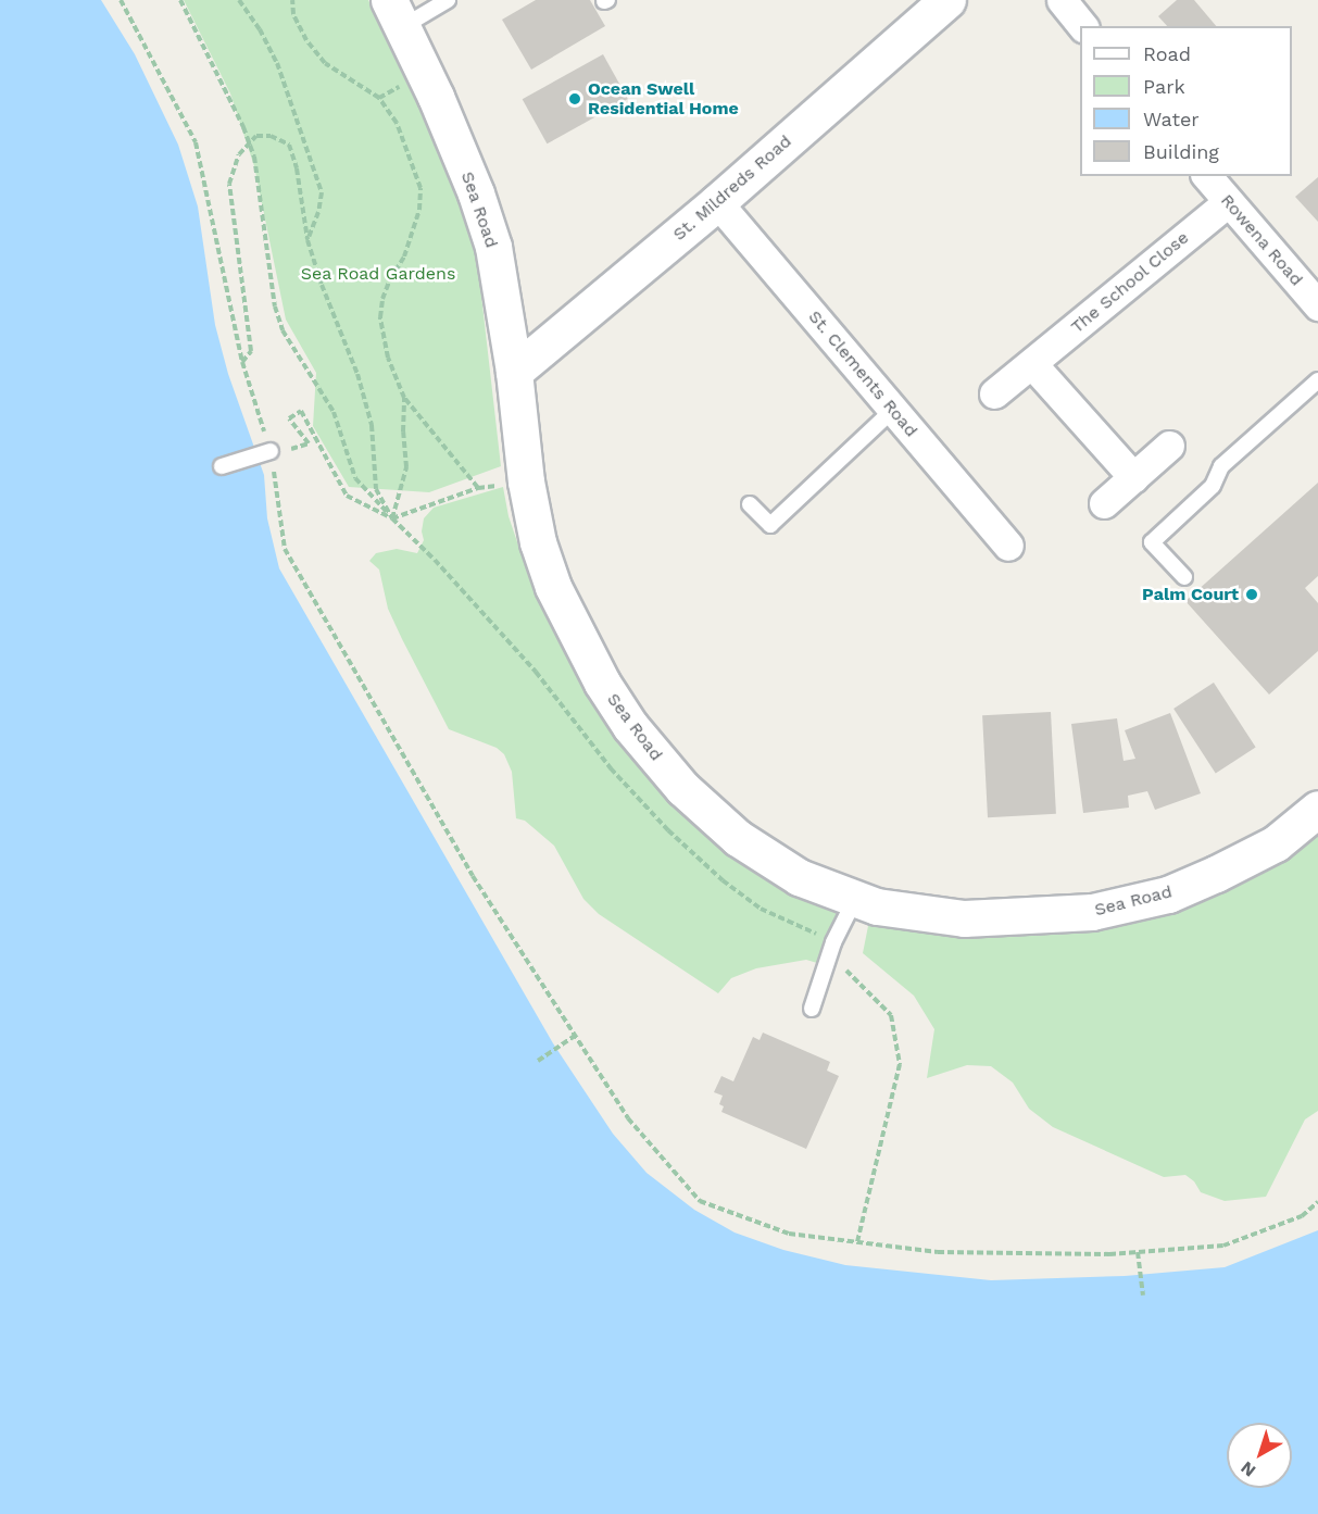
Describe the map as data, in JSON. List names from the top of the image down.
{
  "streets": {
    "street": [
      "St. Mildreds Road",
      "Sea Road",
      "Rowena Road",
      "The School Close",
      "St. Clements Road"
    ]
  },
  "crossings": [
    ["St. Mildreds Road", "Sea Road"],
    ["St. Mildreds Road", "St. Clements Road"],
    ["Rowena Road", "The School Close"]
  ],
  "parks": ["Sea Road Gardens"],
  "places": ["Ocean Swell Residential Home", "Palm Court"],
  "legend": [
    "Road",
    "Park",
    "Water",
    "Building"
  ],
  "north": "bottom left"
}
